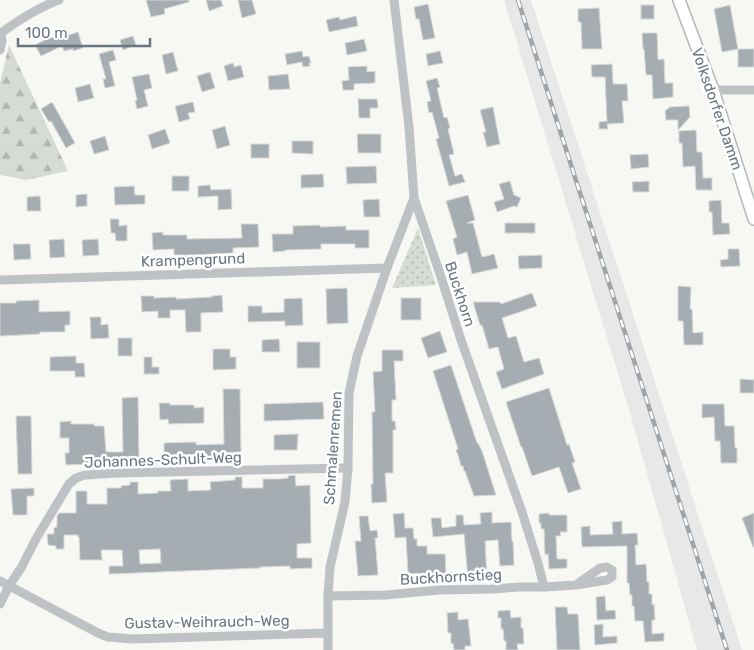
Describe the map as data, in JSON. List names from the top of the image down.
{
  "streets": {
    "main road": ["Volksdorfer Damm"],
    "street": [
      "Krampengrund",
      "Buckhorn",
      "Schmalenremen",
      "Johannes-Schult-Weg",
      "Buckhornstieg",
      "Gustav-Weihrauch-Weg"
    ]
  },
  "crossings": [
    ["Krampengrund", "Schmalenremen"],
    ["Buckhorn", "Schmalenremen"],
    ["Buckhorn", "Buckhornstieg"],
    ["Schmalenremen", "Johannes-Schult-Weg"],
    ["Schmalenremen", "Buckhornstieg"],
    ["Schmalenremen", "Gustav-Weihrauch-Weg"],
    ["Johannes-Schult-Weg", "Gustav-Weihrauch-Weg"]
  ],
  "scale_bar": "100 m"
}
